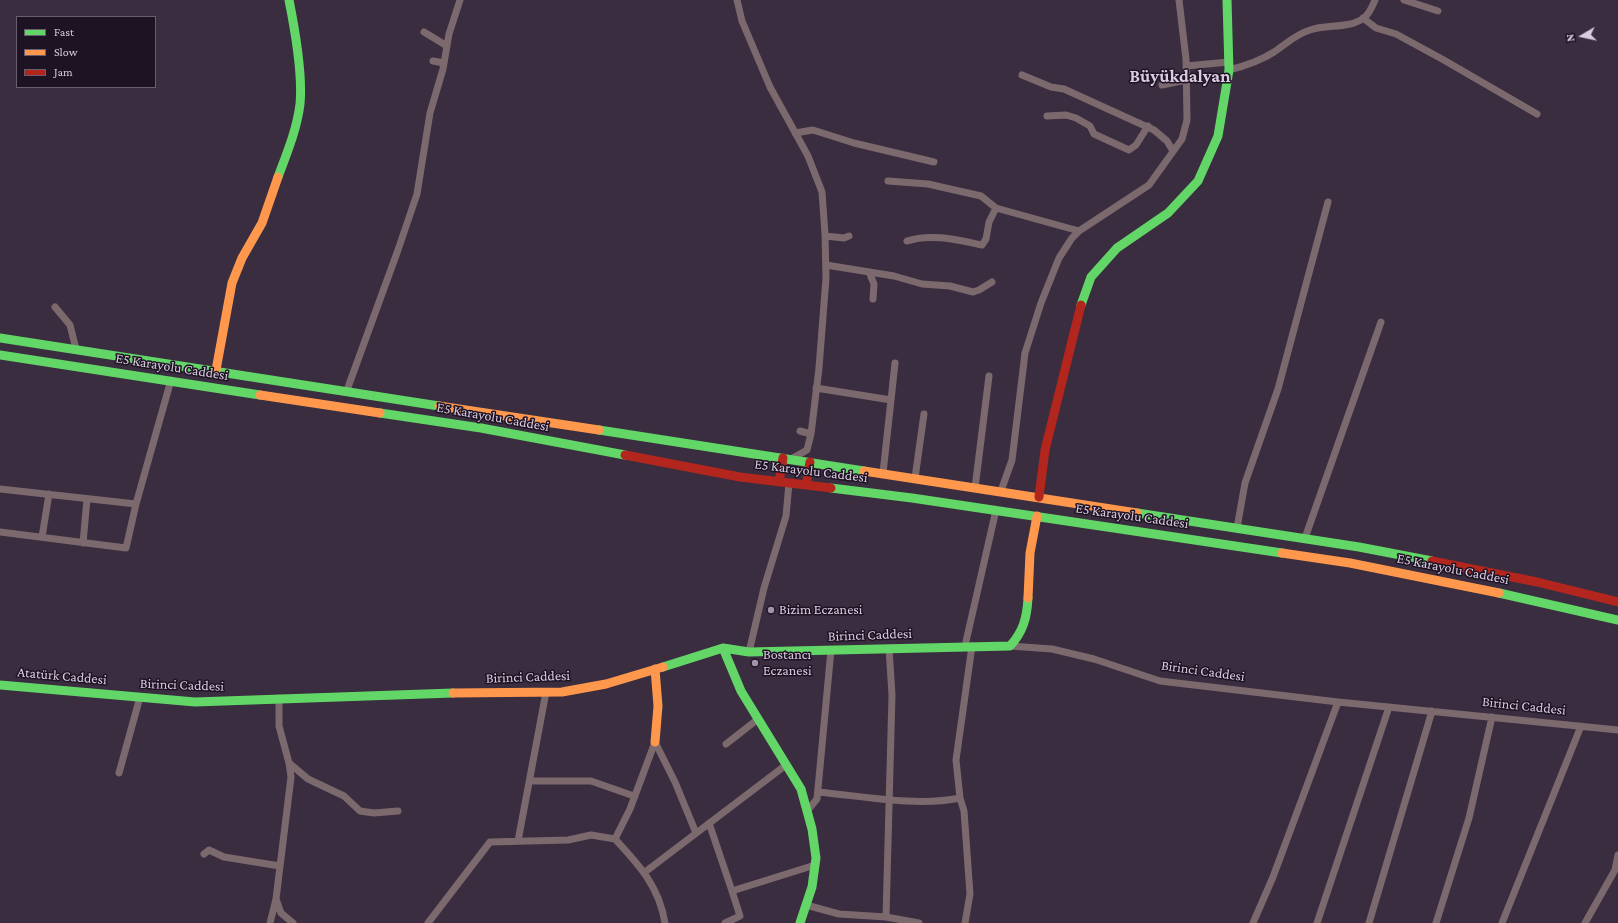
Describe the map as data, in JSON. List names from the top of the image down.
{
  "streets": {
    "main road": ["E5 Karayolu Caddesi", "Birinci Caddesi", "Atatürk Caddesi"]
  },
  "crossings": [
    ["Birinci Caddesi", "Atatürk Caddesi"]
  ],
  "districts": ["Büyükdalyan"],
  "places": ["Bizim Eczanesi", "Bostancı Eczanesi"],
  "legend": ["Fast", "Slow", "Jam"],
  "north": "left"
}
